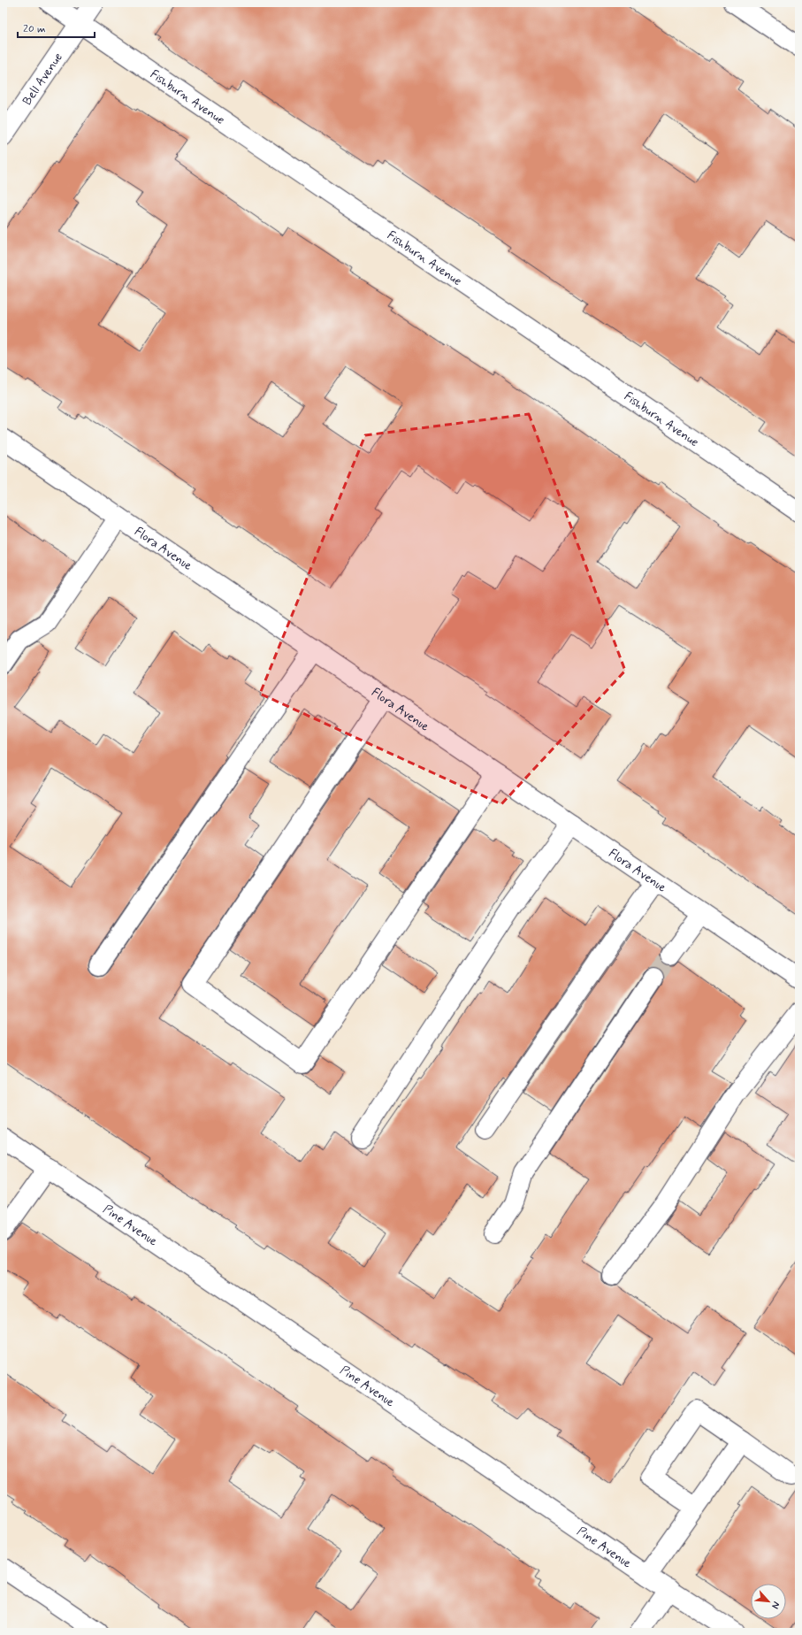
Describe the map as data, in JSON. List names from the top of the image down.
{
  "streets": {
    "street": [
      "Bell Avenue",
      "Fishburn Avenue",
      "Flora Avenue",
      "Pine Avenue"
    ]
  },
  "crossings": [
    ["Bell Avenue", "Fishburn Avenue"]
  ],
  "scale_bar": "20 m",
  "north": "bottom right"
}
